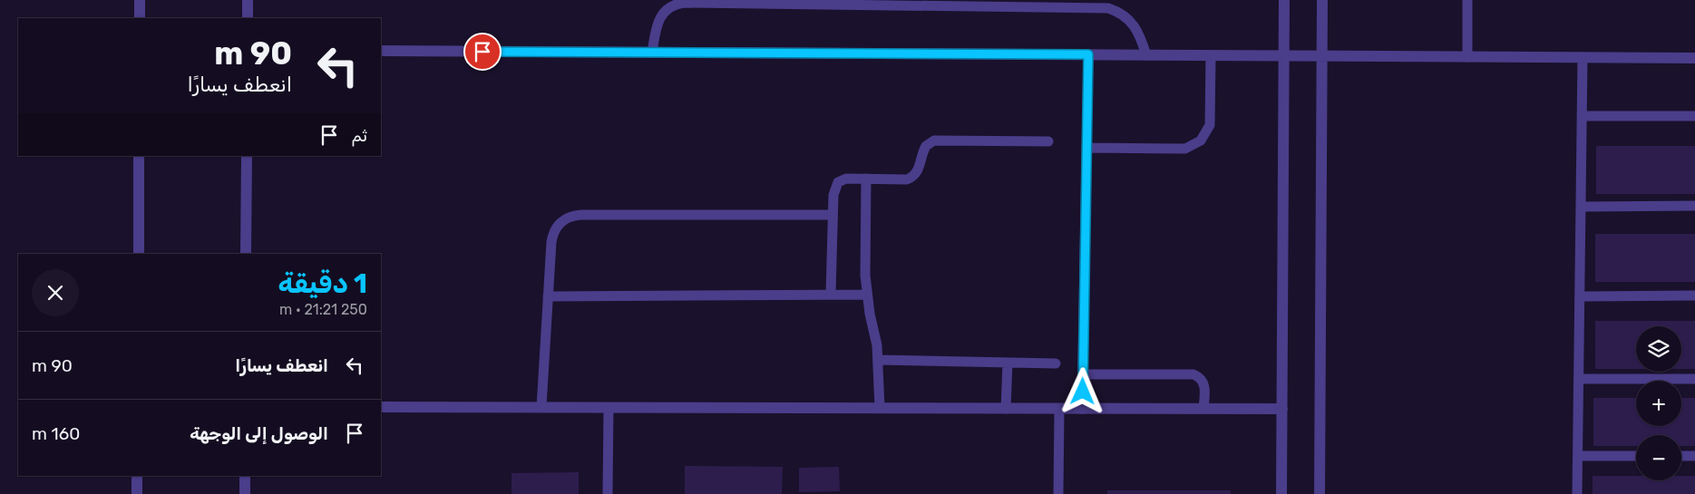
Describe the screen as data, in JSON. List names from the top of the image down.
{
  "page": {
    "turn": ["90 m", "انعطف يسارًا"],
    "then": "ثم",
    "heading": ["1 دقيقة", "250 m · 21:21"],
    "map_buttons": ["+", "−"],
    "list": [
      {
        "name": "انعطف يسارًا",
        "value": "90 m"
      },
      {
        "name": "الوصول إلى الوجهة",
        "value": "160 m"
      }
    ]
  }
}
